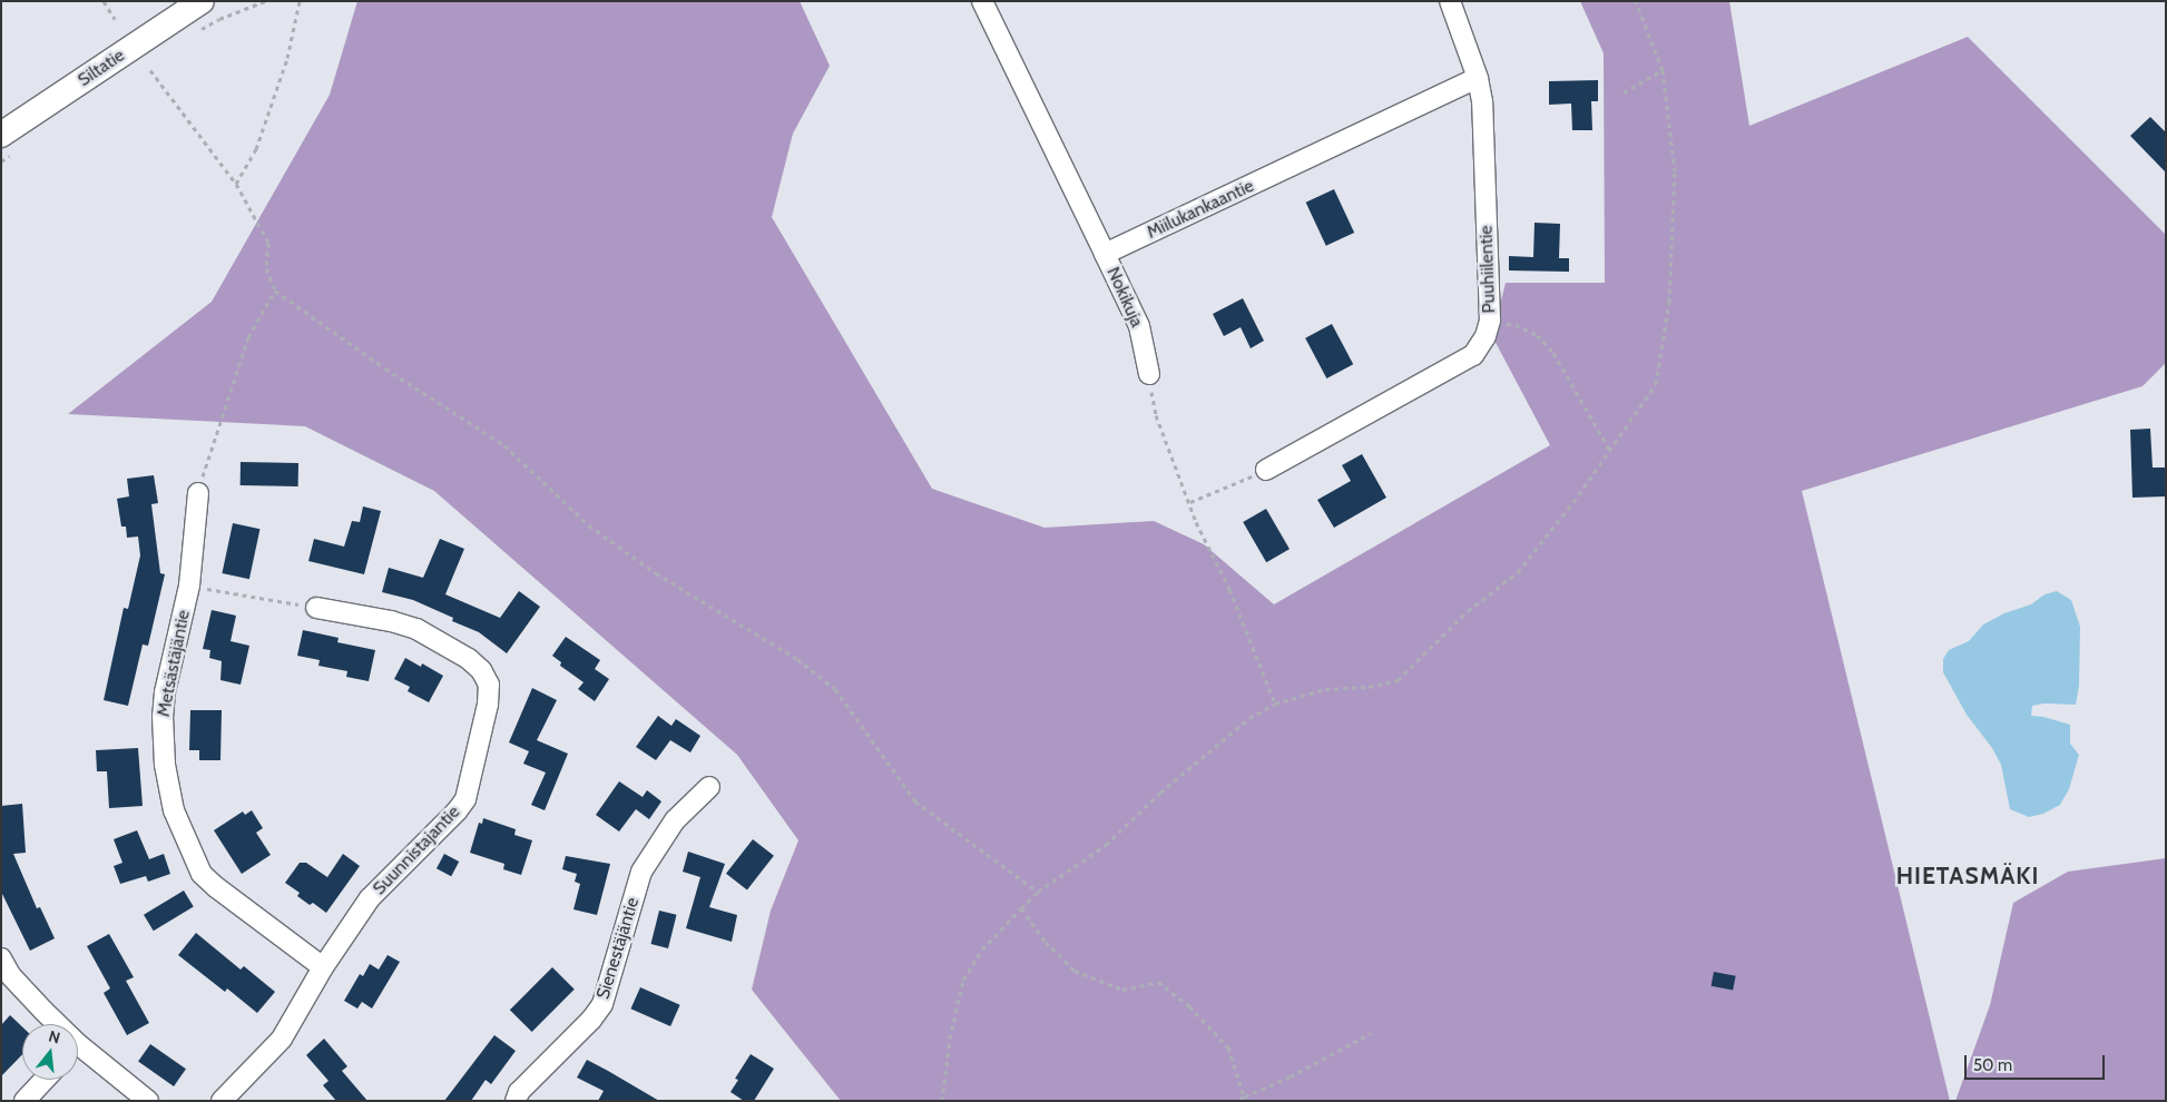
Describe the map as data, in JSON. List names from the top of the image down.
{
  "streets": {
    "street": [
      "Siltatie",
      "Miilukankaantie",
      "Puuhiilentie",
      "Nokikuja",
      "Metsästäjäntie",
      "Suunnistajantie",
      "Sienestäjäntie"
    ]
  },
  "crossings": [
    ["Miilukankaantie", "Puuhiilentie"],
    ["Miilukankaantie", "Nokikuja"],
    ["Metsästäjäntie", "Suunnistajantie"]
  ],
  "districts": ["HIETASMÄKI"],
  "scale_bar": "50 m",
  "north": "top"
}
